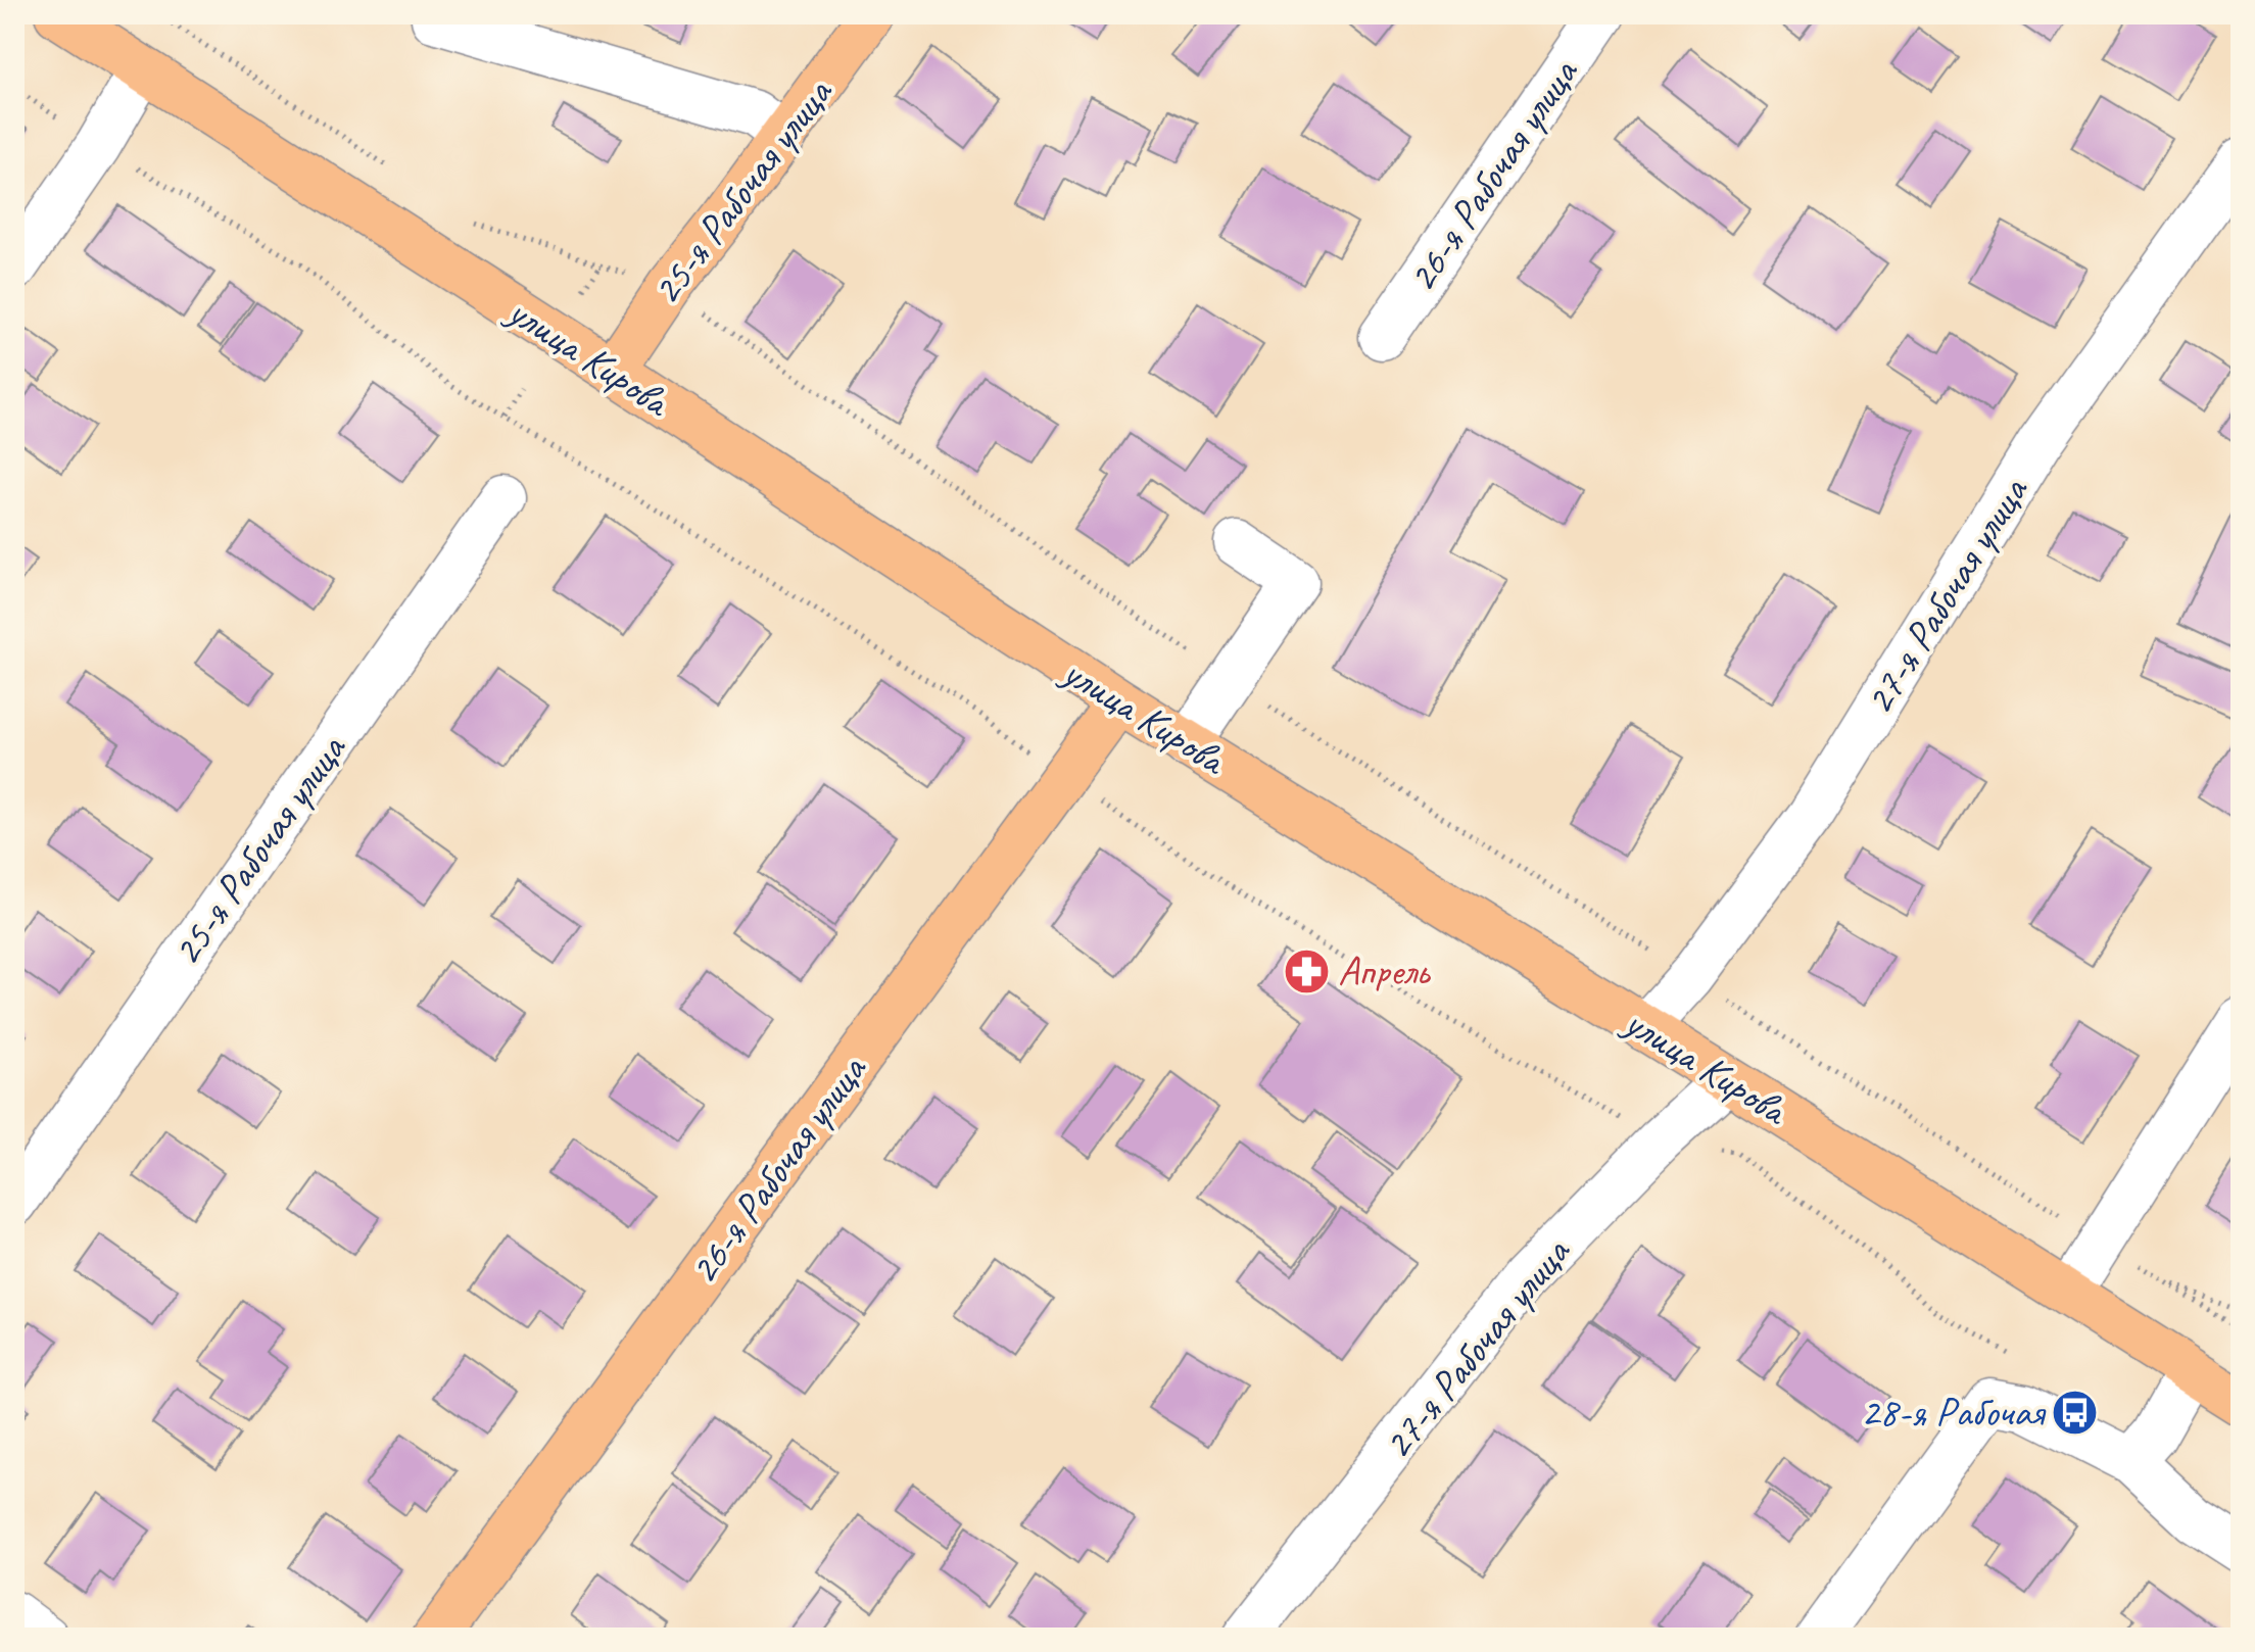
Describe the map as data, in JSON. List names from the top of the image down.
{
  "streets": {
    "main road": ["26-я Рабочая улица", "25-я Рабочая улица", "улица Кирова"],
    "street": ["27-я Рабочая улица"]
  },
  "crossings": [
    ["26-я Рабочая улица", "улица Кирова"],
    ["25-я Рабочая улица", "улица Кирова"],
    ["улица Кирова", "27-я Рабочая улица"]
  ],
  "places": {
    "pharmacy": ["Апрель"],
    "bus stop": ["28-я Рабочая"]
  }
}
